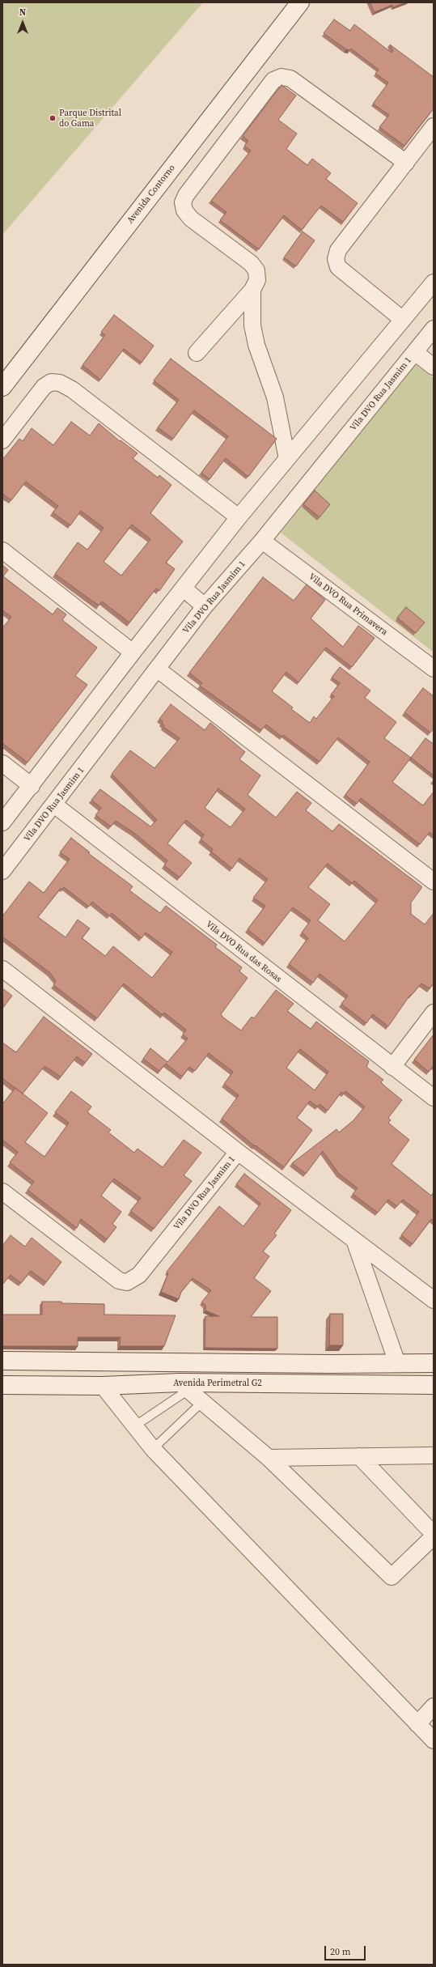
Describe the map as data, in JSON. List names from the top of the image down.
{
  "streets": {
    "street": [
      "Avenida Contorno",
      "Vila DVO Rua Jasmim 1",
      "Vila DVO Rua Primavera",
      "Vila DVO Rua das Rosas",
      "Avenida Perimetral G2"
    ]
  },
  "crossings": [
    ["Vila DVO Rua Jasmim 1", "Vila DVO Rua Primavera"],
    ["Vila DVO Rua Jasmim 1", "Vila DVO Rua das Rosas"]
  ],
  "places": ["Parque Distrital do Gama"],
  "scale_bar": "20 m",
  "north": "top"
}
